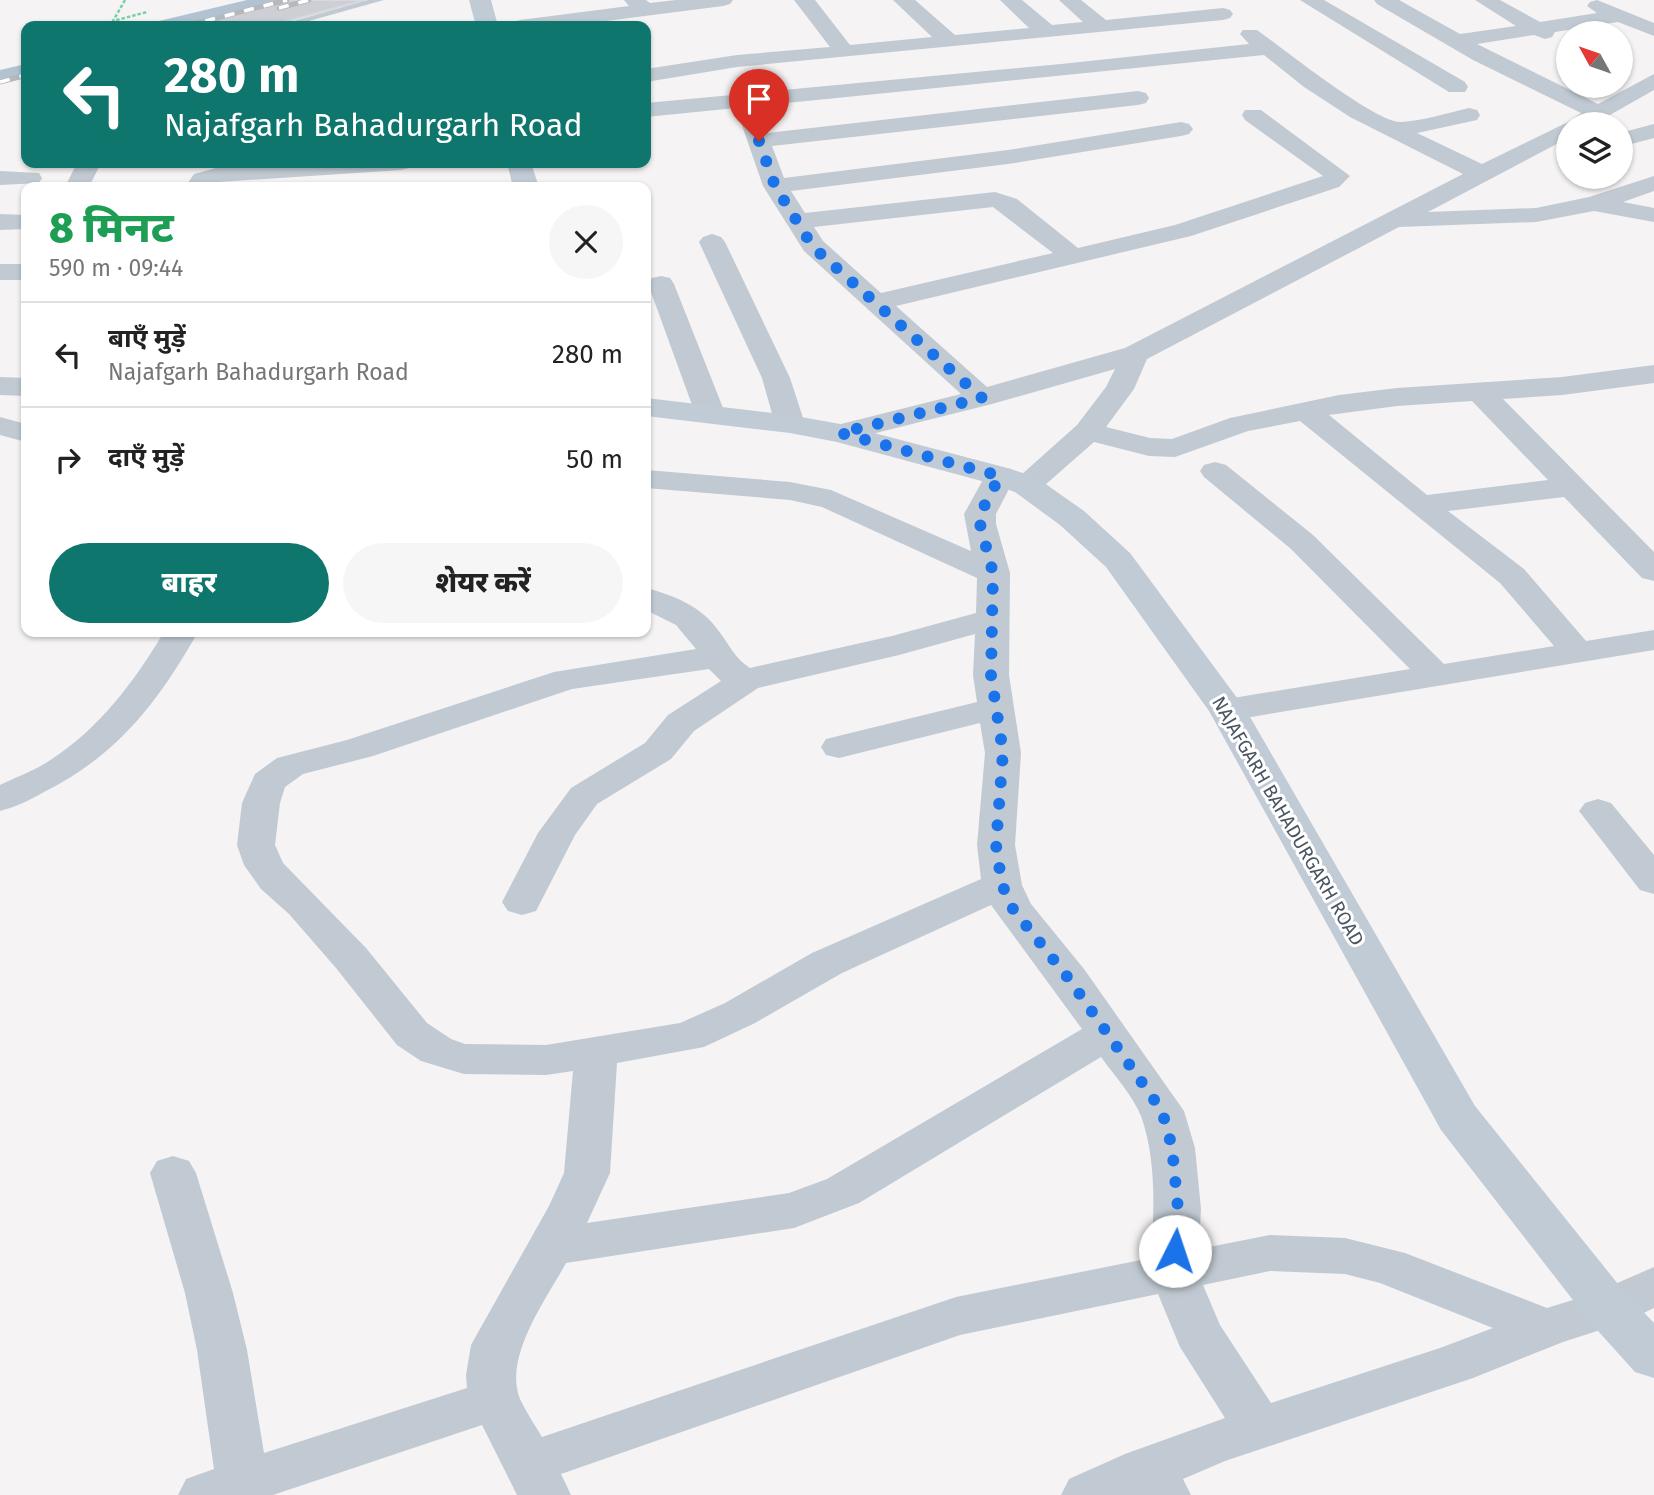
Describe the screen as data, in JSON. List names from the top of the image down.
{
  "streets": {
    "street": ["NAJAFGARH BAHADURGARH ROAD"]
  },
  "north": "top left",
  "page": {
    "turn": ["280 m", "Najafgarh Bahadurgarh Road"],
    "heading": ["8 मिनट", "590 m · 09:44"],
    "list": [
      {
        "name": "बाएँ मुड़ें",
        "note": "Najafgarh Bahadurgarh Road",
        "value": "280 m"
      },
      {
        "name": "दाएँ मुड़ें",
        "value": "50 m"
      }
    ],
    "buttons": ["बाहर", "शेयर करें"]
  }
}
